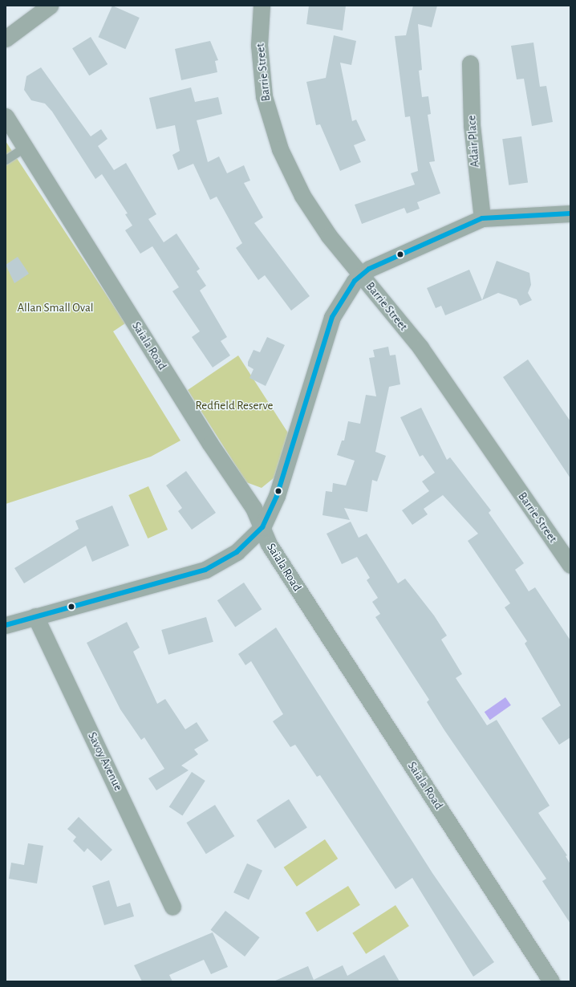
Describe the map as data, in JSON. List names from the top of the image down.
{
  "streets": {
    "street": [
      "Barrie Street",
      "Adair Place",
      "Saiala Road",
      "Savoy Avenue"
    ]
  },
  "parks": ["Allan Small Oval", "Redfield Reserve"]
}
